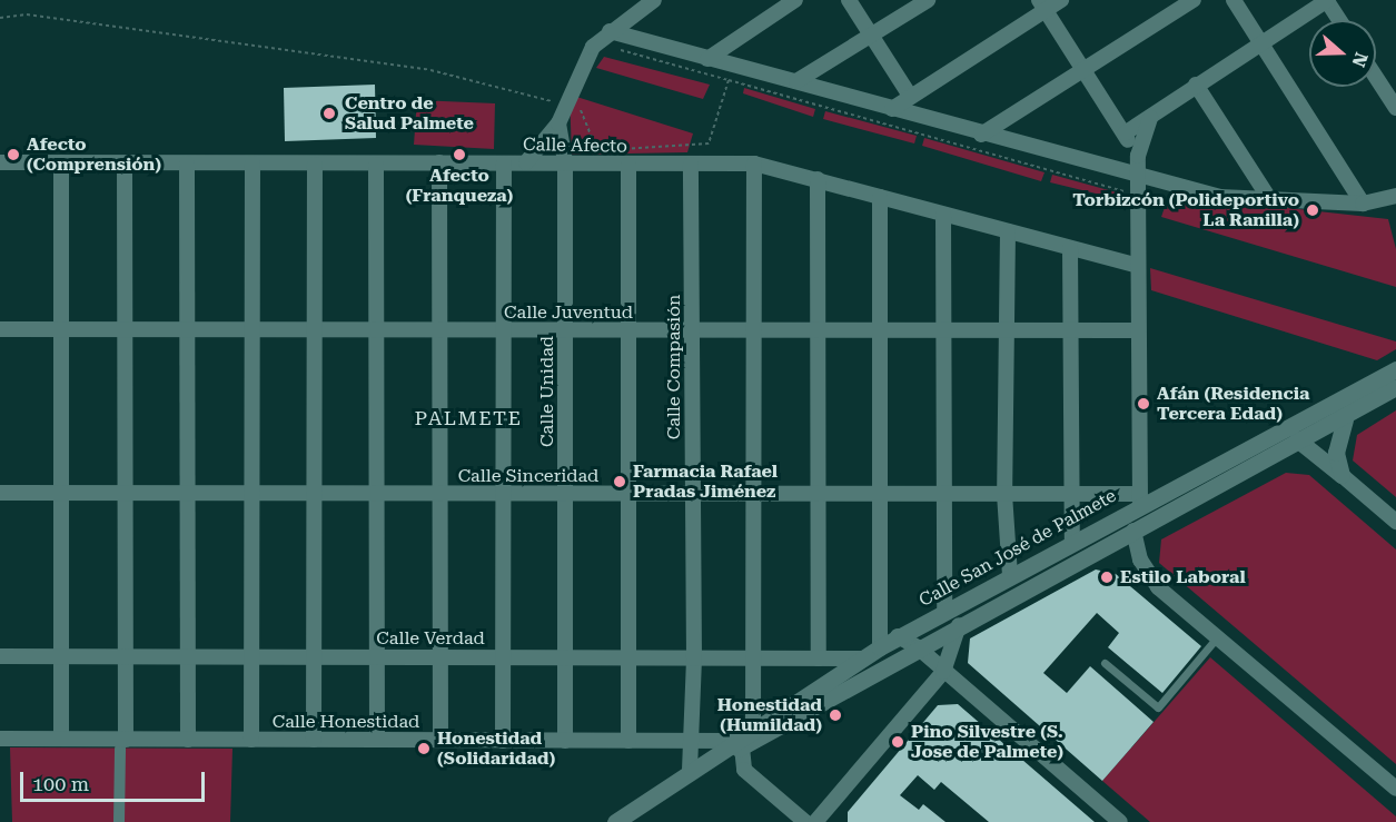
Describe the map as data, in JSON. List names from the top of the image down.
{
  "streets": {
    "street": [
      "Calle Afecto",
      "Calle Juventud",
      "Calle Compasión",
      "Calle Unidad",
      "Calle Sinceridad",
      "Calle San José de Palmete",
      "Calle Verdad",
      "Calle Honestidad"
    ]
  },
  "crossings": [
    ["Calle Afecto", "Calle Compasión"],
    ["Calle Afecto", "Calle Unidad"],
    ["Calle Juventud", "Calle Compasión"],
    ["Calle Juventud", "Calle Unidad"],
    ["Calle Compasión", "Calle Sinceridad"],
    ["Calle Compasión", "Calle San José de Palmete"],
    ["Calle Compasión", "Calle Verdad"],
    ["Calle Compasión", "Calle Honestidad"],
    ["Calle Unidad", "Calle Sinceridad"],
    ["Calle Unidad", "Calle Verdad"],
    ["Calle Unidad", "Calle Honestidad"],
    ["Calle Sinceridad", "Calle San José de Palmete"],
    ["Calle San José de Palmete", "Calle Verdad"],
    ["Calle San José de Palmete", "Calle Honestidad"]
  ],
  "districts": ["PALMETE"],
  "places": [
    "Centro de Salud Palmete",
    "Afecto (Comprensión)",
    "Afecto (Franqueza)",
    "Torbizcón (Polideportivo La Ranilla)",
    "Afán (Residencia Tercera Edad)",
    "Farmacia Rafael Pradas Jiménez",
    "Estilo Laboral",
    "Honestidad (Humildad)",
    "Pino Silvestre (S. Jose de Palmete)",
    "Honestidad (Solidaridad)"
  ],
  "scale_bar": "100 m",
  "north": "right"
}
